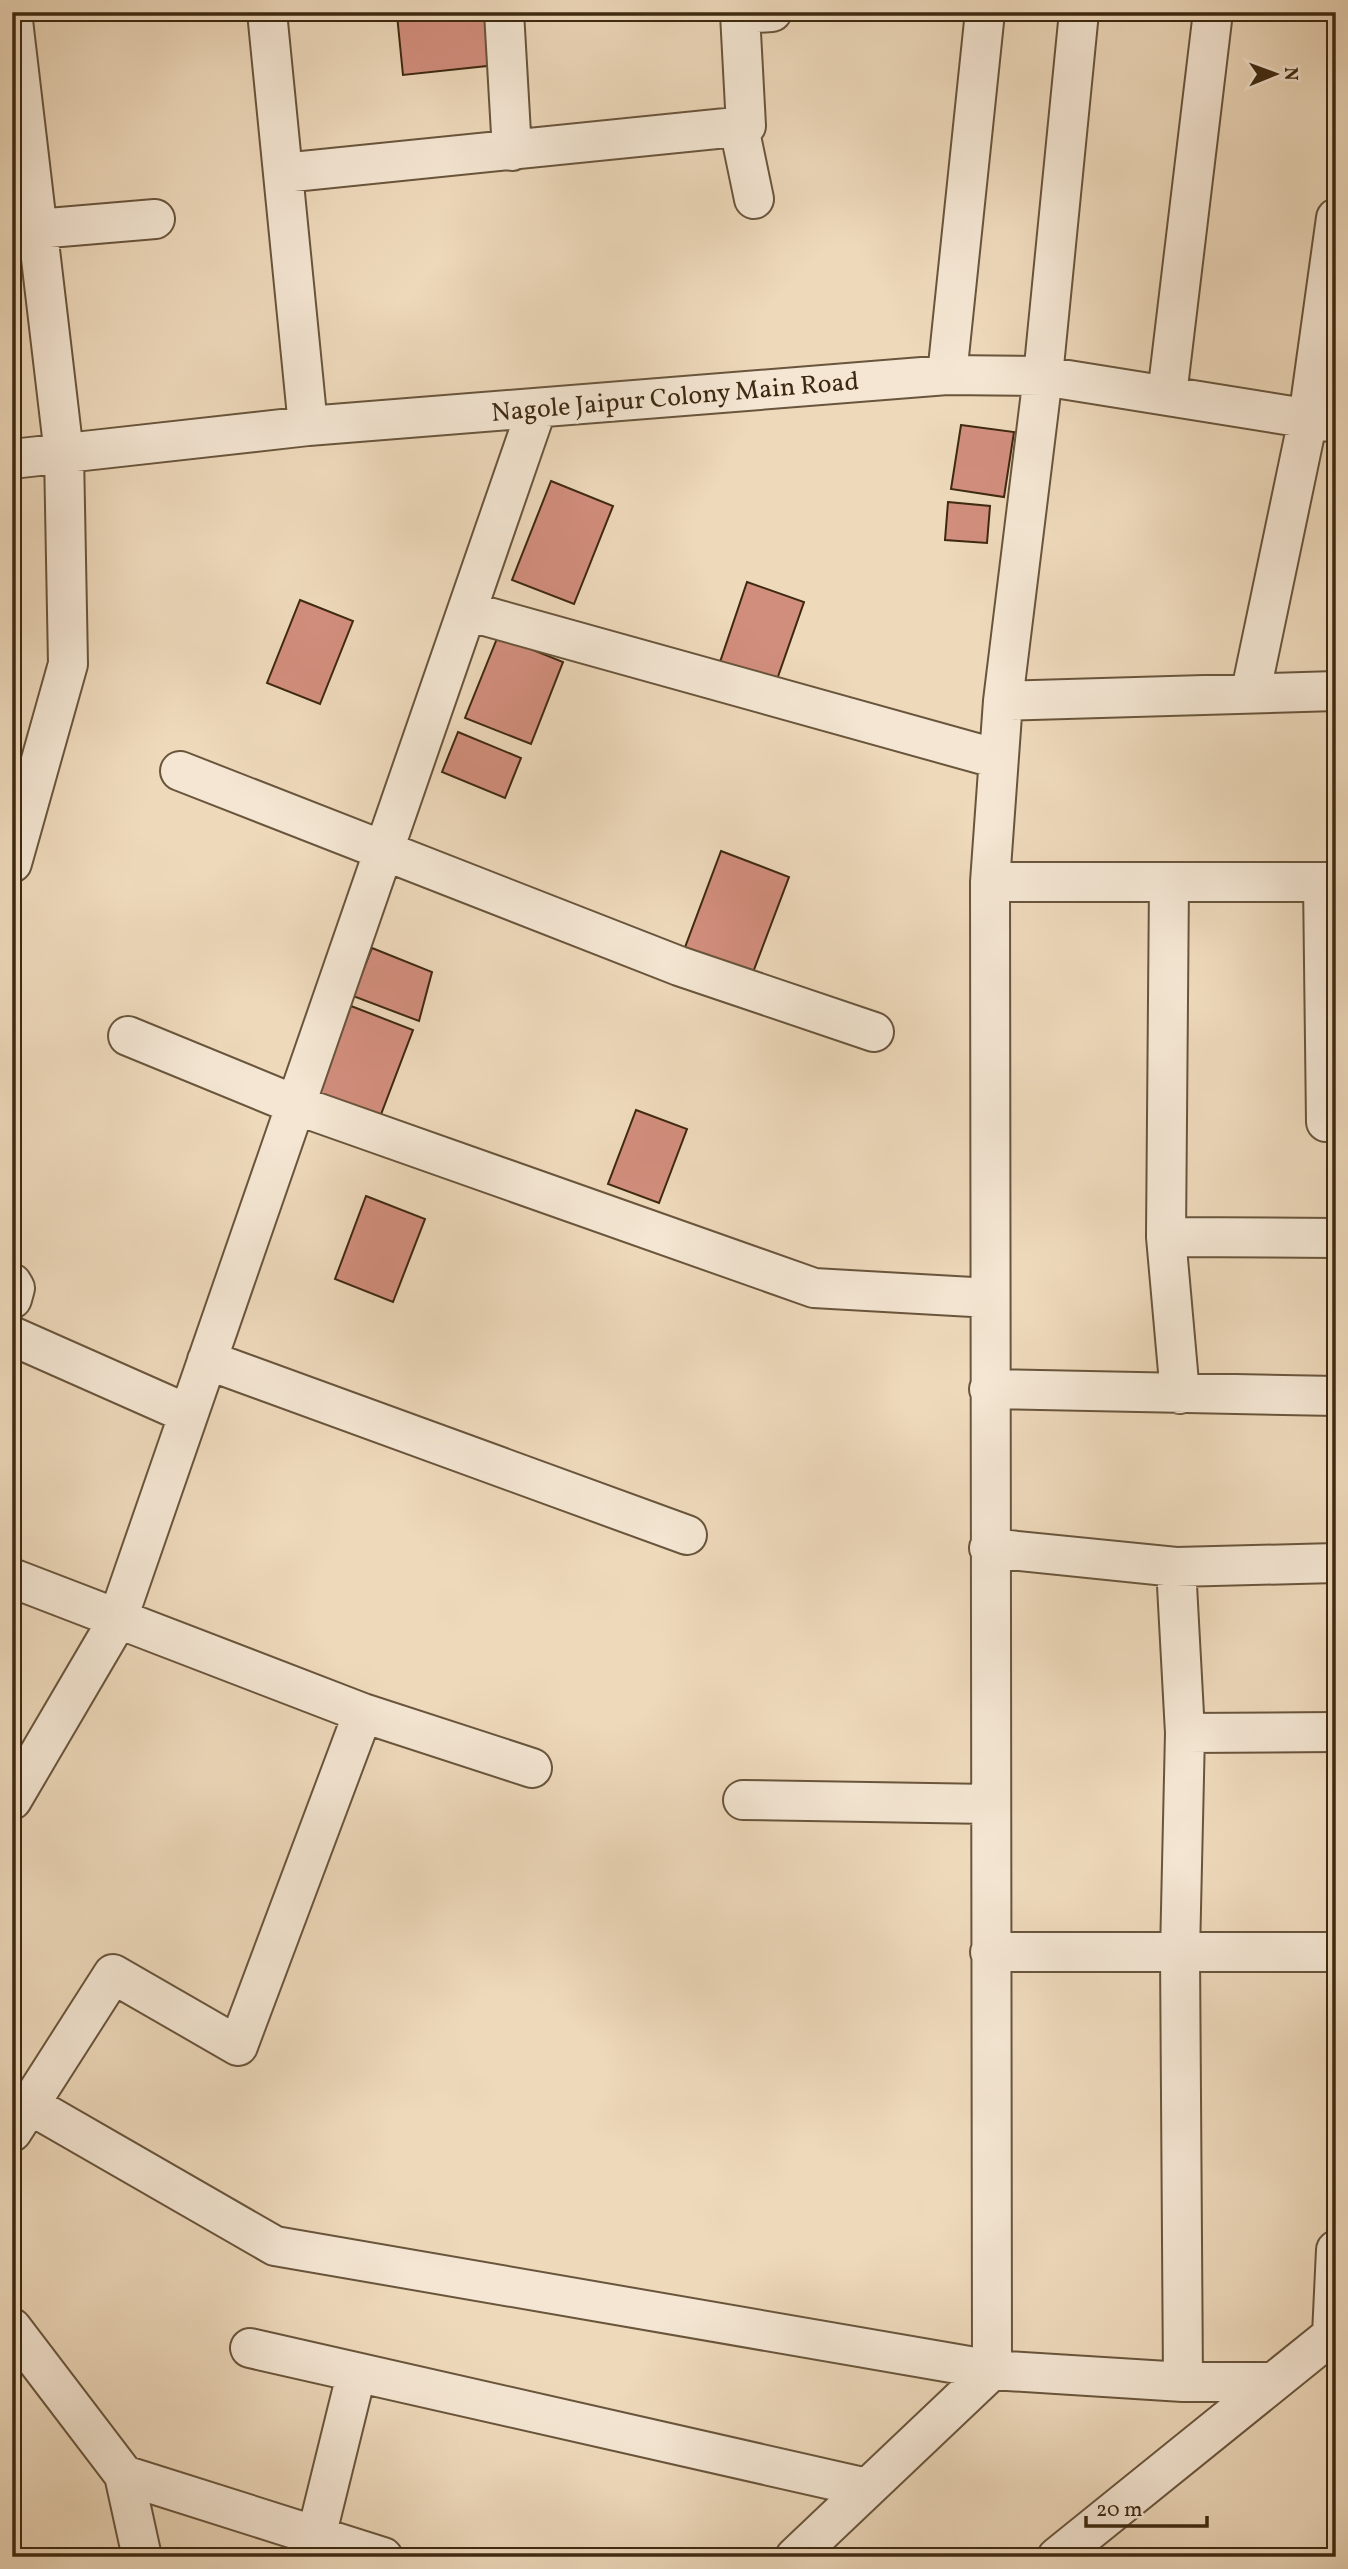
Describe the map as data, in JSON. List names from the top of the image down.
{
  "streets": {
    "street": ["Nagole Jaipur Colony Main Road"]
  },
  "scale_bar": "20 m",
  "north": "right"
}
